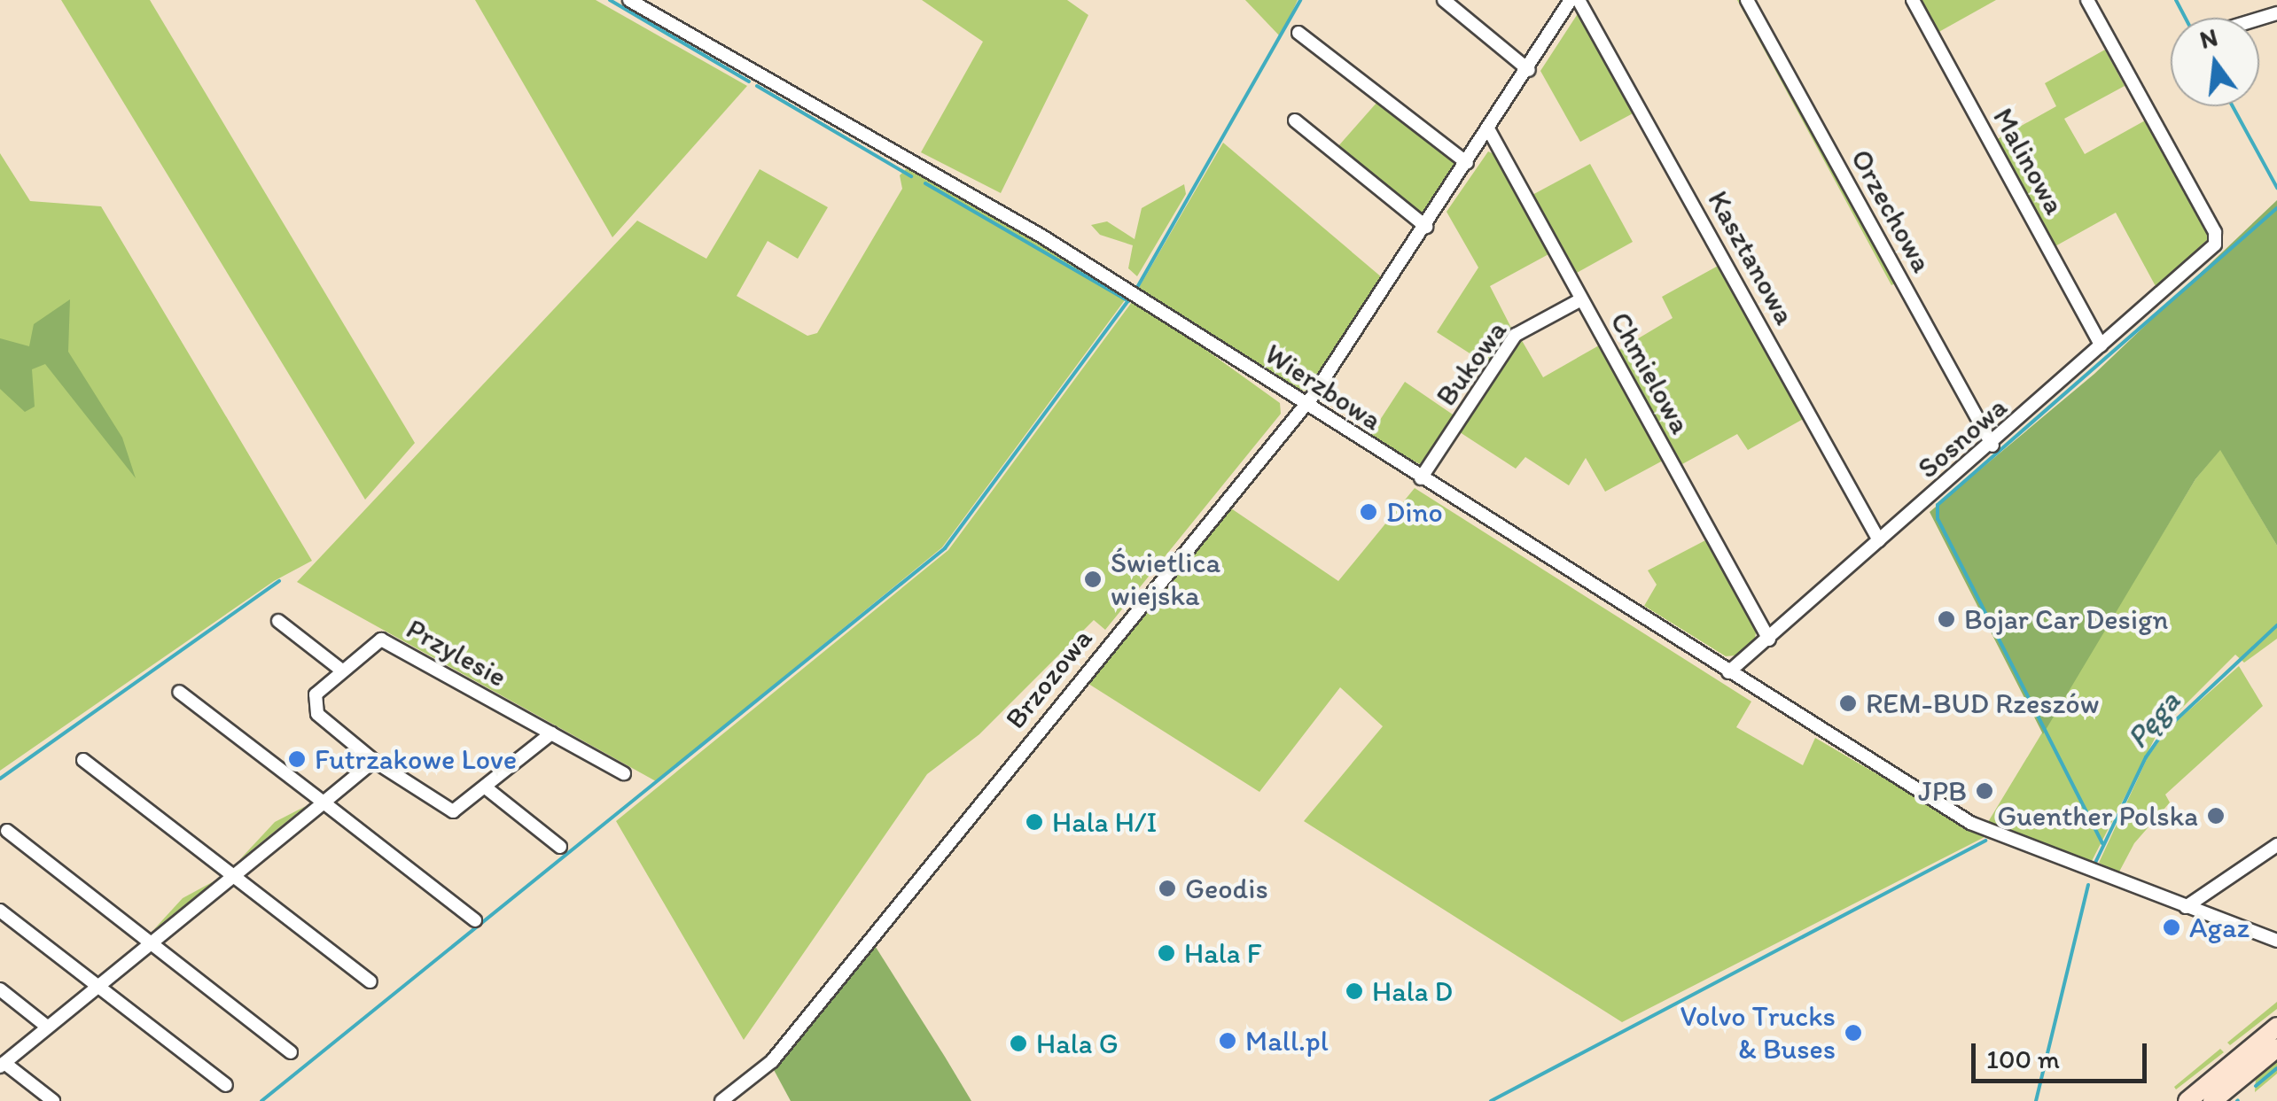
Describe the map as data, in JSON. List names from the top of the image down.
{
  "streets": {
    "street": [
      "Malinowa",
      "Orzechowa",
      "Kasztanowa",
      "Bukowa",
      "Chmielowa",
      "Wierzbowa",
      "Sosnowa",
      "Przylesie",
      "Brzozowa"
    ]
  },
  "crossings": [
    ["Malinowa", "Sosnowa"],
    ["Orzechowa", "Sosnowa"],
    ["Kasztanowa", "Sosnowa"],
    ["Bukowa", "Chmielowa"],
    ["Bukowa", "Wierzbowa"],
    ["Chmielowa", "Sosnowa"],
    ["Chmielowa", "Brzozowa"],
    ["Wierzbowa", "Sosnowa"],
    ["Wierzbowa", "Brzozowa"]
  ],
  "water": ["Pęga"],
  "places": [
    "Dino",
    "Świetlica wiejska",
    "Bojar Car Design",
    "REM-BUD Rzeszów",
    "Futrzakowe Love",
    "JPB",
    "Guenther Polska",
    "Hala H/I",
    "Geodis",
    "Agaz",
    "Hala F",
    "Hala D",
    "Volvo Trucks & Buses",
    "Mall.pl",
    "Hala G"
  ],
  "scale_bar": "100 m",
  "north": "top"
}
